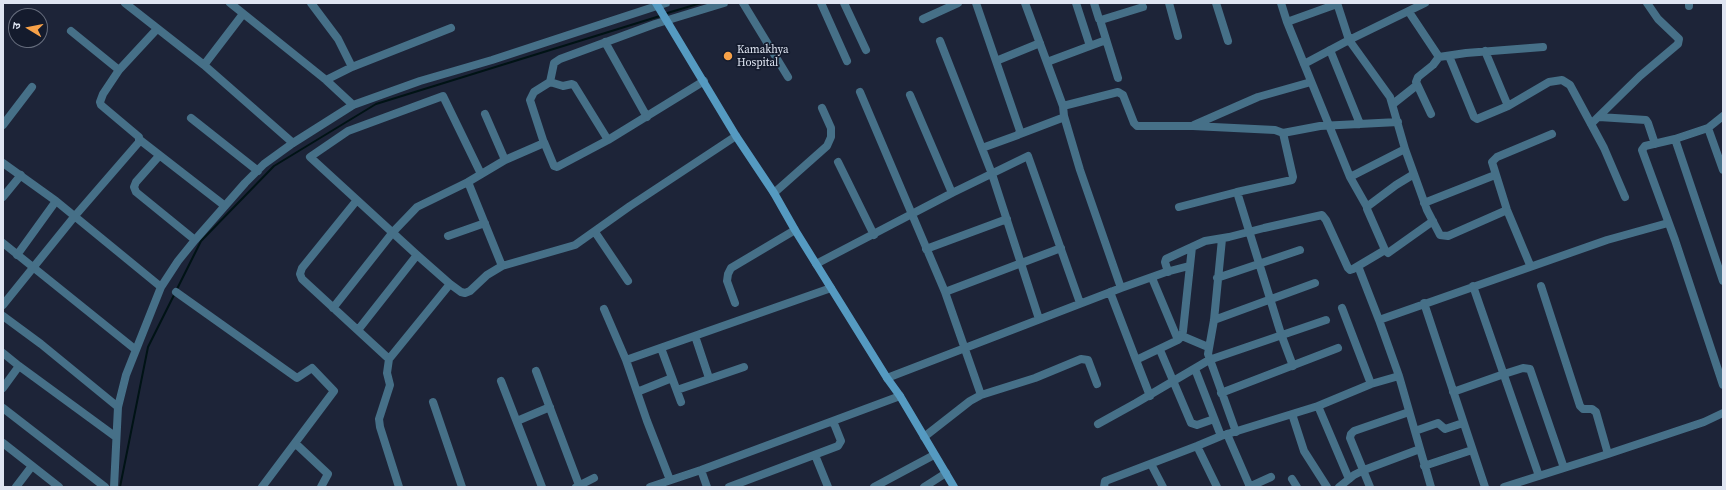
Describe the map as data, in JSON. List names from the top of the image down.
{
  "places": ["Kamakhya Hospital"],
  "north": "left"
}
